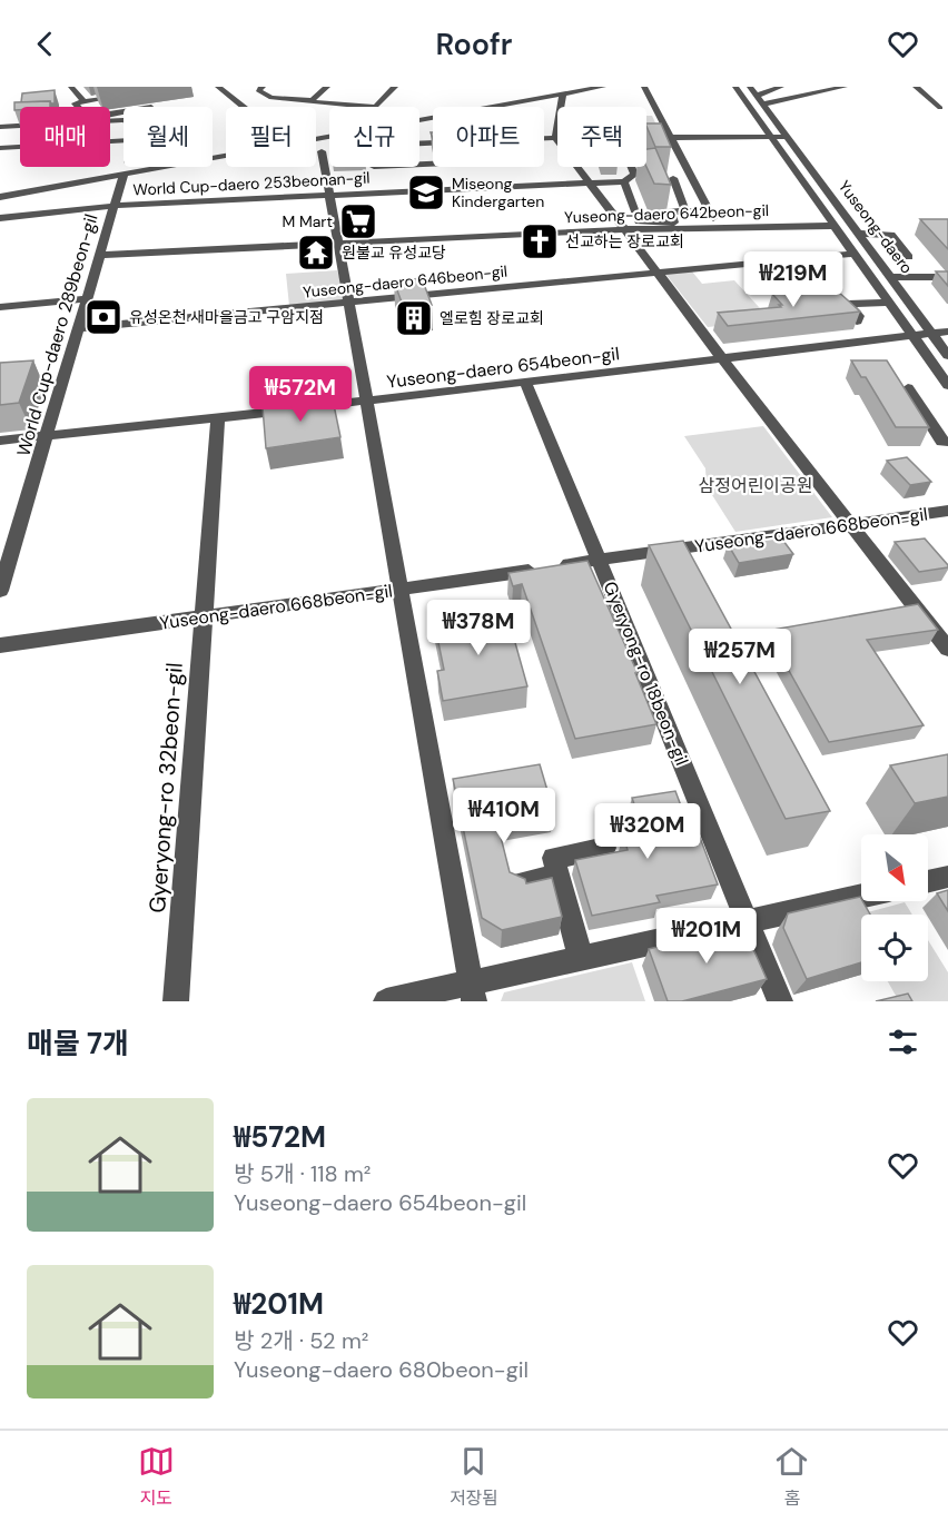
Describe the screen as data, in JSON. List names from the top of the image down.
{
  "streets": {
    "street": [
      "World Cup-daero 253beonan-gil",
      "Yuseong-daero 642beon-gil",
      "Yuseong-daero",
      "Yuseong-daero 646beon-gil",
      "World Cup-daero 289beon-gil",
      "Yuseong-daero 654beon-gil",
      "Yuseong-daero 668beon-gil",
      "Gyeryong-ro 18beon-gil",
      "Gyeryong-ro 32beon-gil"
    ]
  },
  "crossings": [
    ["World Cup-daero 253beonan-gil", "World Cup-daero 289beon-gil"],
    ["Yuseong-daero 642beon-gil", "Yuseong-daero"],
    ["Yuseong-daero 642beon-gil", "World Cup-daero 289beon-gil"],
    ["Yuseong-daero", "Yuseong-daero 646beon-gil"],
    ["Yuseong-daero", "Yuseong-daero 654beon-gil"],
    ["Yuseong-daero 646beon-gil", "World Cup-daero 289beon-gil"],
    ["World Cup-daero 289beon-gil", "Yuseong-daero 654beon-gil"],
    ["Yuseong-daero 654beon-gil", "Gyeryong-ro 18beon-gil"],
    ["Yuseong-daero 654beon-gil", "Gyeryong-ro 32beon-gil"],
    ["Yuseong-daero 668beon-gil", "Gyeryong-ro 18beon-gil"],
    ["Yuseong-daero 668beon-gil", "Gyeryong-ro 32beon-gil"]
  ],
  "parks": ["삼정어린이공원"],
  "places": {
    "school or university": ["Miseong Kindergarten"],
    "supermarket": ["M Mart"],
    "church": ["선교하는 장로교회"],
    "temple": ["원불교 유성교당"],
    "bank": ["유성온천 새마을금고 구암지점"],
    "building": ["엘로힘 장로교회"]
  },
  "north": "bottom right",
  "page": {
    "header": "Roofr",
    "chip": [
      "매매",
      "월세",
      "필터",
      "신규",
      "아파트",
      "주택"
    ],
    "price": [
      "₩219M",
      "₩572M",
      "₩378M",
      "₩257M",
      "₩410M",
      "₩320M",
      "₩201M"
    ],
    "heading": "매물 7개",
    "list": [
      {
        "name": "₩572M",
        "note": "방 5개 · 118 m² · Yuseong-daero 654beon-gil"
      },
      {
        "name": "₩201M",
        "note": "방 2개 · 52 m² · Yuseong-daero 680beon-gil"
      }
    ],
    "tabs": ["지도", "저장됨", "홈"]
  }
}
